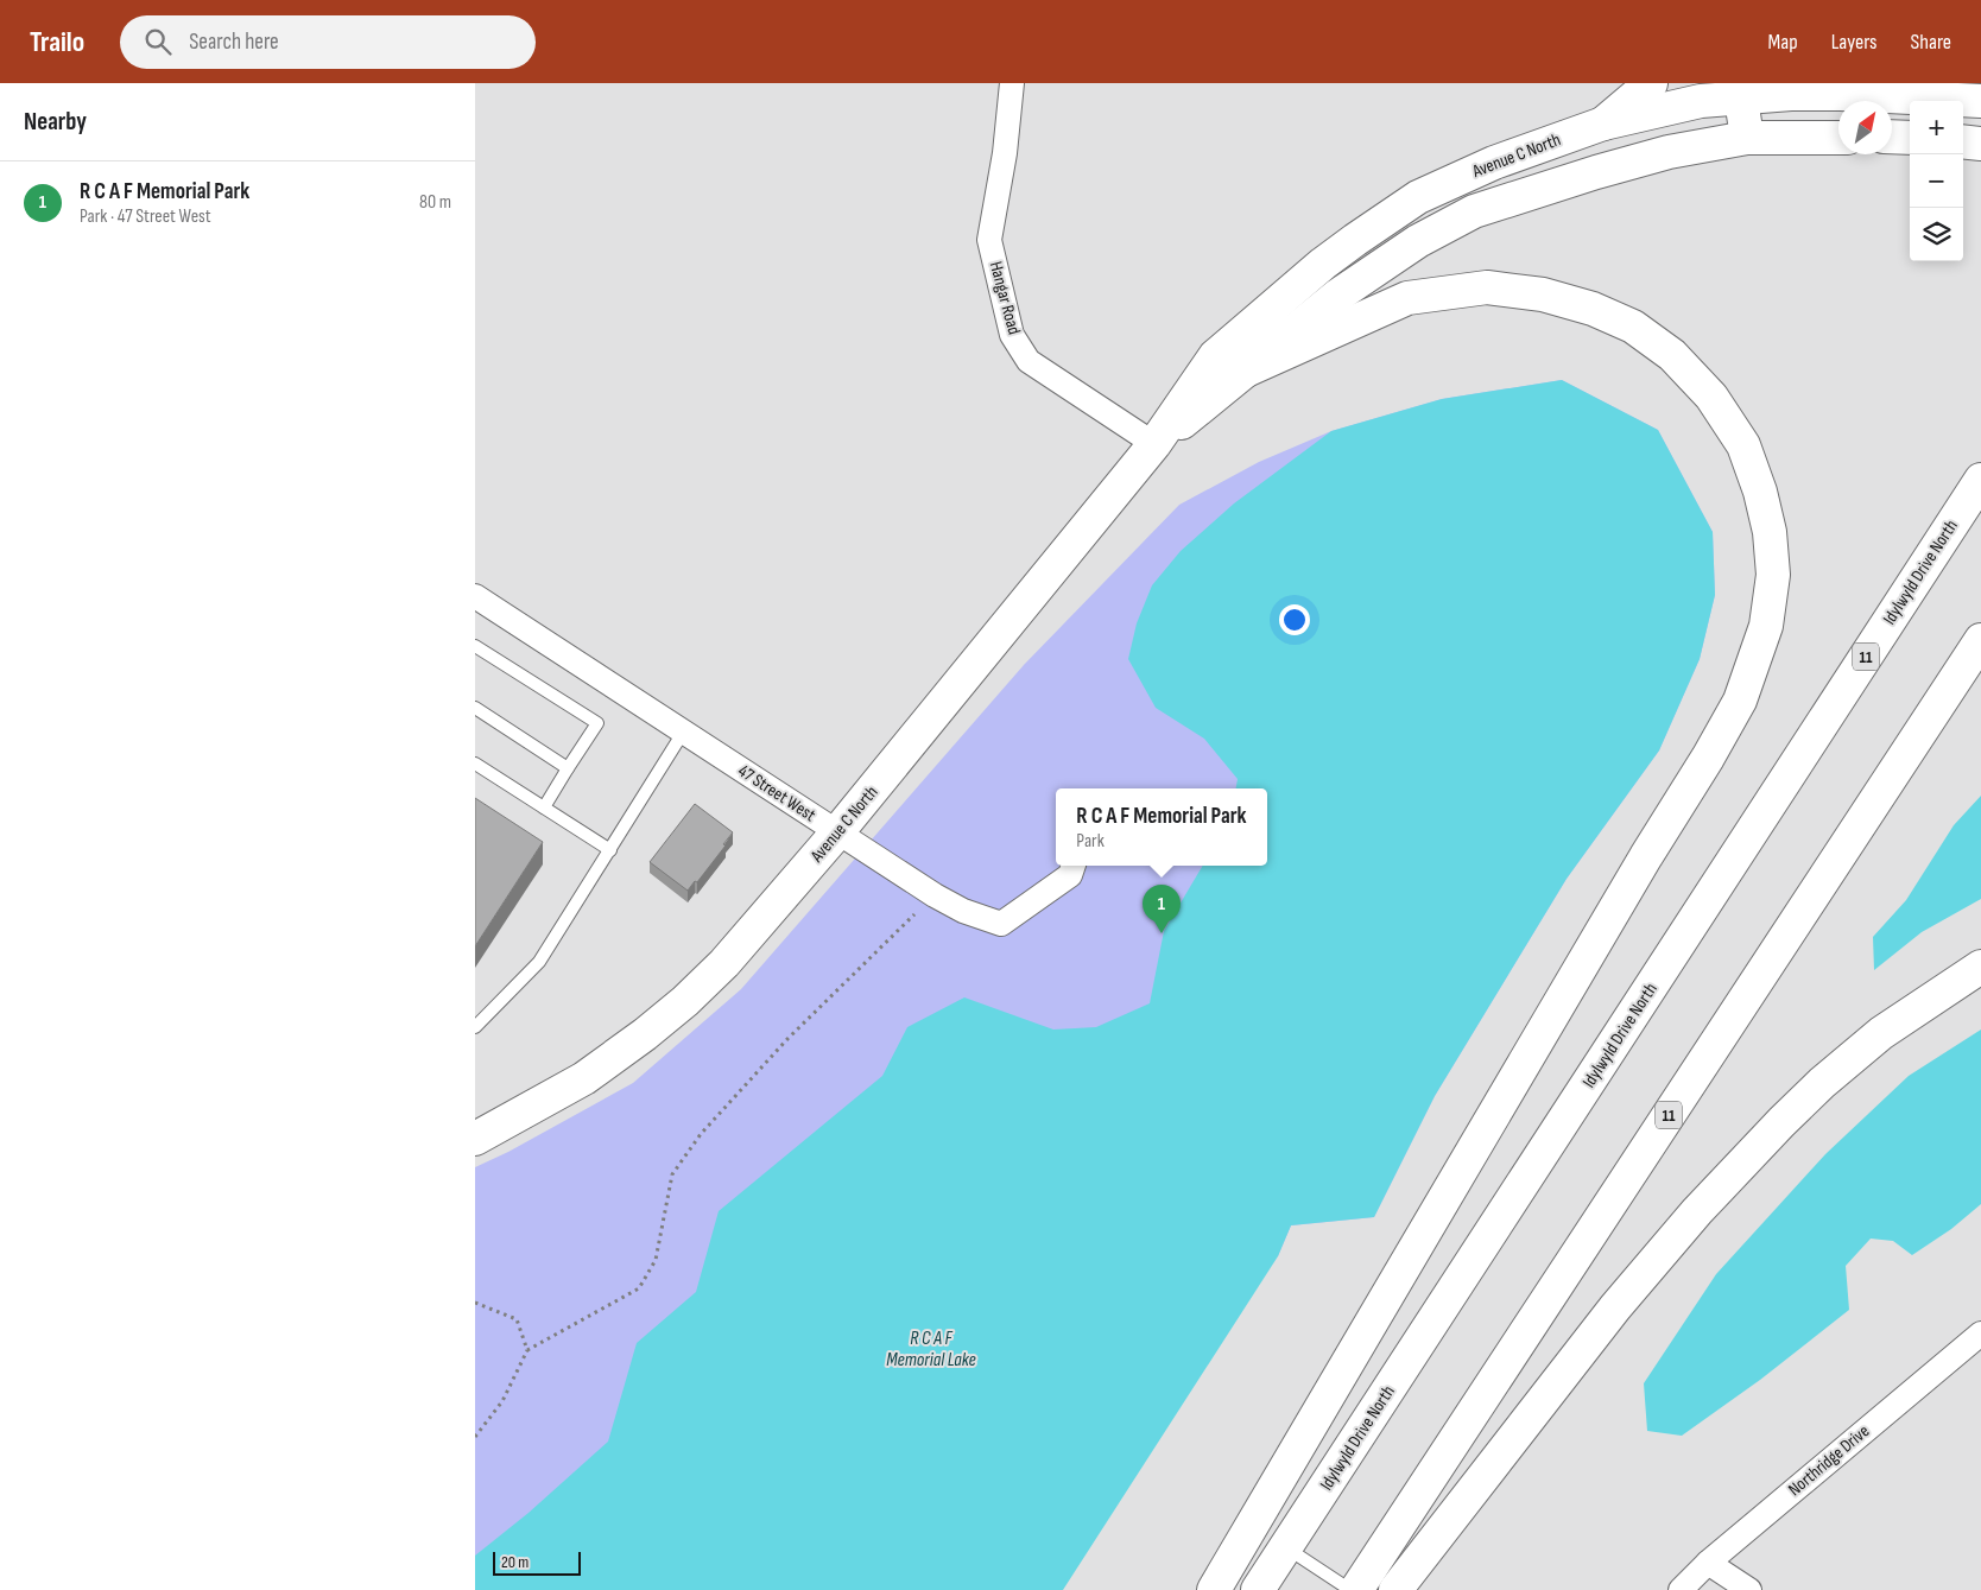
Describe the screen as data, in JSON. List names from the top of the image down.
{
  "streets": {
    "main road": ["Avenue C North", "Idylwyld Drive North", "11"],
    "street": ["Hangar Road", "47 Street West", "Northridge Drive"]
  },
  "crossings": [
    ["Avenue C North", "Hangar Road"],
    ["Avenue C North", "47 Street West"]
  ],
  "water": ["R C A F Memorial Lake"],
  "scale_bar": "20 m",
  "north": "top right",
  "page": {
    "header": "Trailo",
    "search": "Search here",
    "nav": ["Map", "Layers", "Share"],
    "heading": "Nearby",
    "map_buttons": ["+", "−"],
    "list": [
      {
        "mark": "1",
        "name": "R C A F Memorial Park",
        "note": "Park · 47 Street West",
        "value": "80 m"
      }
    ],
    "popup": ["R C A F Memorial Park", "Park"],
    "pins": "1",
    "scale": "20 m"
  }
}
